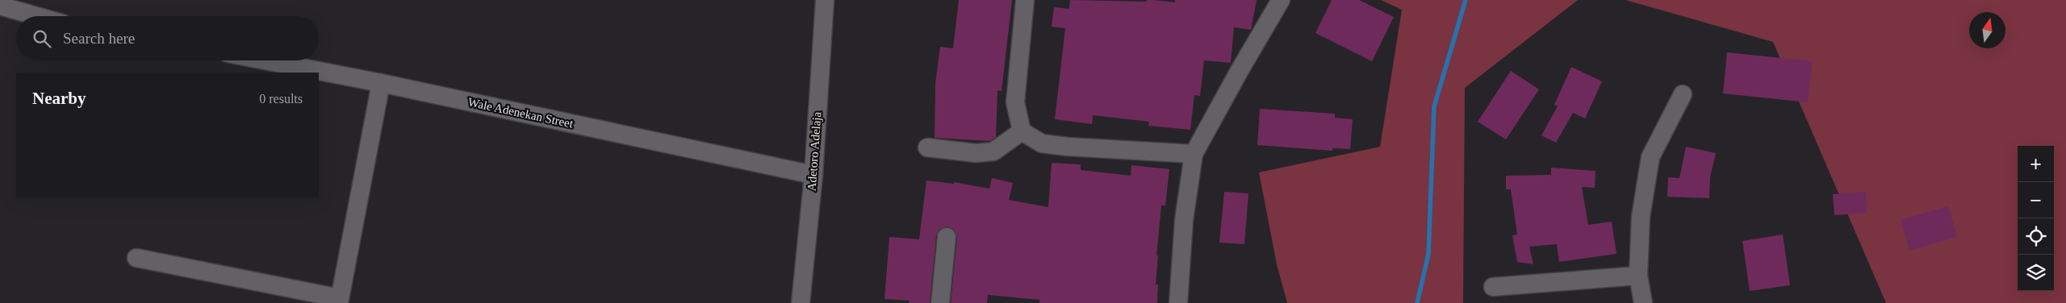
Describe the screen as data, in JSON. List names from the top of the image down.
{
  "streets": {
    "street": ["Wale Adenekan Street", "Adetoro Adelaja"]
  },
  "crossings": [
    ["Wale Adenekan Street", "Adetoro Adelaja"]
  ],
  "north": "top",
  "page": {
    "search": "Search here",
    "heading": ["Nearby", "0 results"],
    "map_buttons": ["+", "−"]
  }
}
